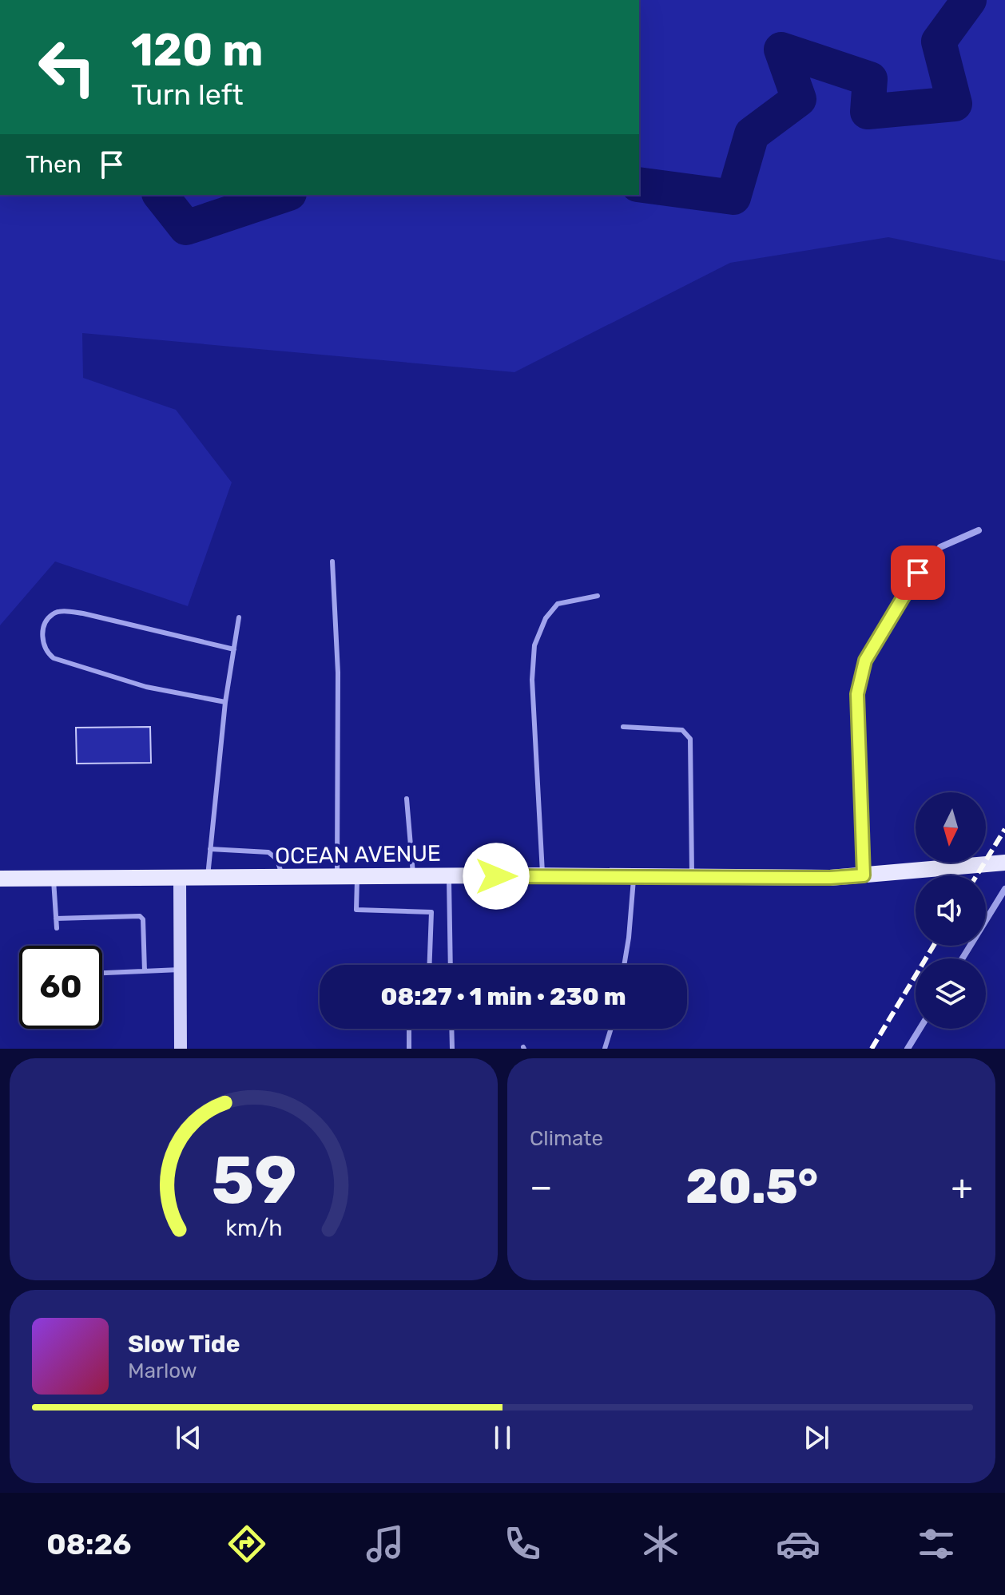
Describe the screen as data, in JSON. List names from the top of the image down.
{
  "streets": {
    "main road": ["OCEAN AVENUE"]
  },
  "north": "bottom",
  "page": {
    "turn": ["120 m", "Turn left"],
    "then": "Then",
    "limit": "60",
    "trip": "08:27 · 1 min · 230 m",
    "tile": "Climate",
    "heat": ["−", "20.5°", "+"],
    "song": ["Slow Tide", "Marlow"],
    "tabs": "08:26",
    "gauge": ["59", "km/h"]
  }
}
